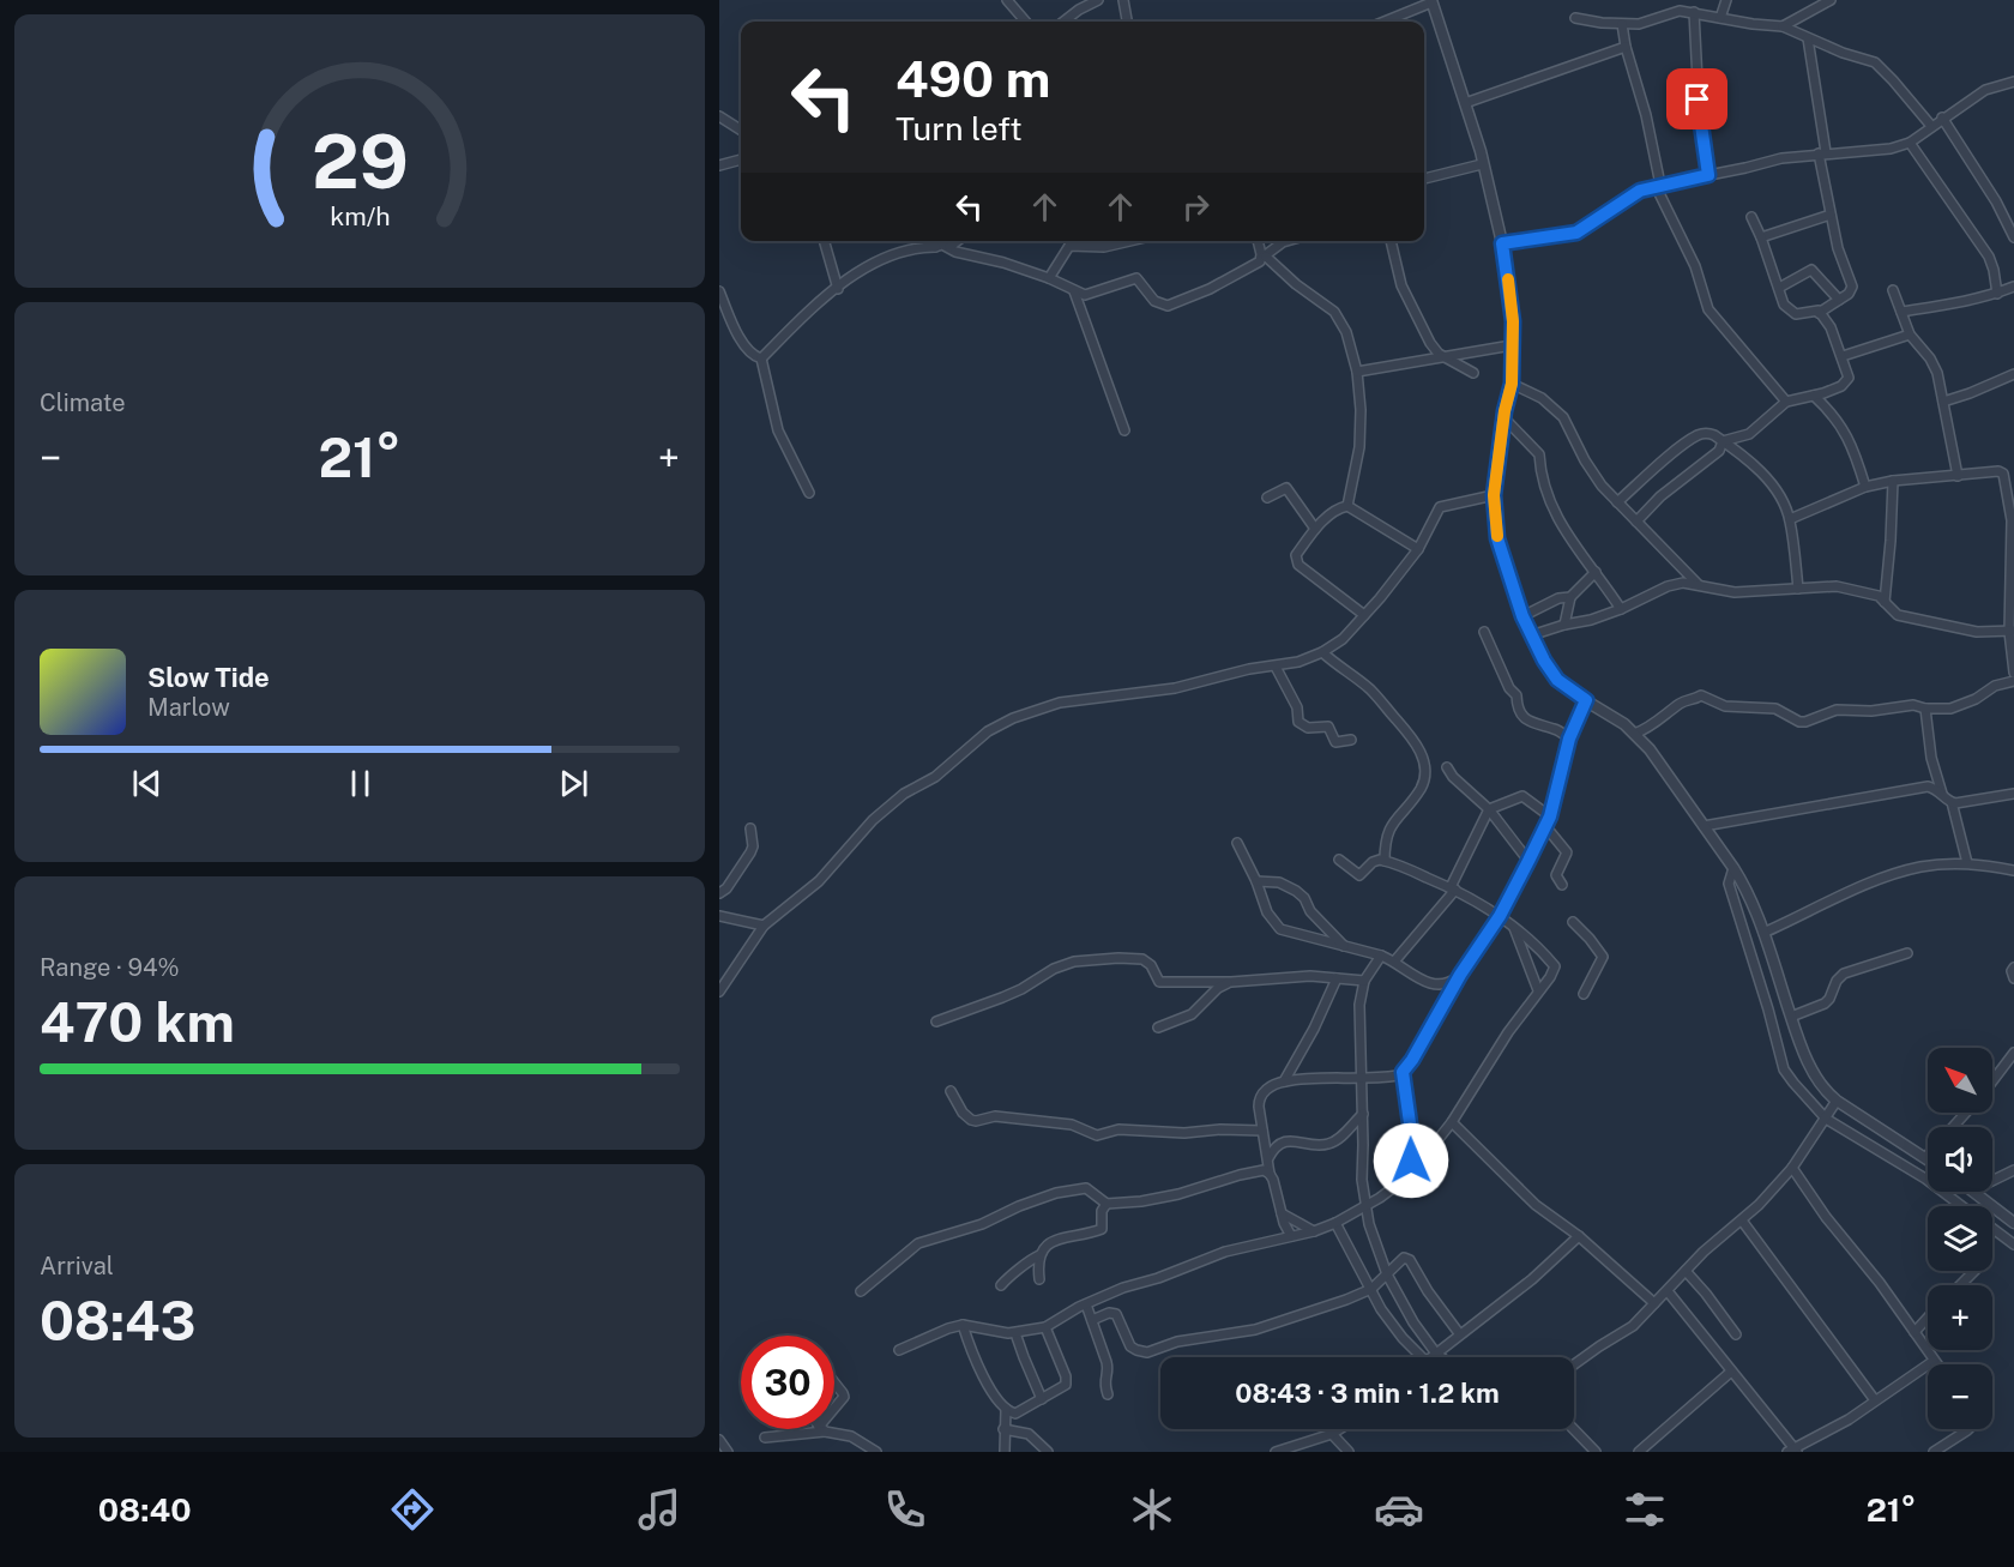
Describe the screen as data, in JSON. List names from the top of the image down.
{
  "north": "top left",
  "page": {
    "turn": ["490 m", "Turn left"],
    "tile": [
      "Climate",
      ["Range · 94%", "470 km"],
      ["Arrival", "08:43"]
    ],
    "heat": ["−", "21°", "+"],
    "song": ["Slow Tide", "Marlow"],
    "map_buttons": ["+", "−"],
    "limit": "30",
    "trip": "08:43 · 3 min · 1.2 km",
    "tabs": ["08:40", "21°"],
    "gauge": ["29", "km/h"]
  }
}
